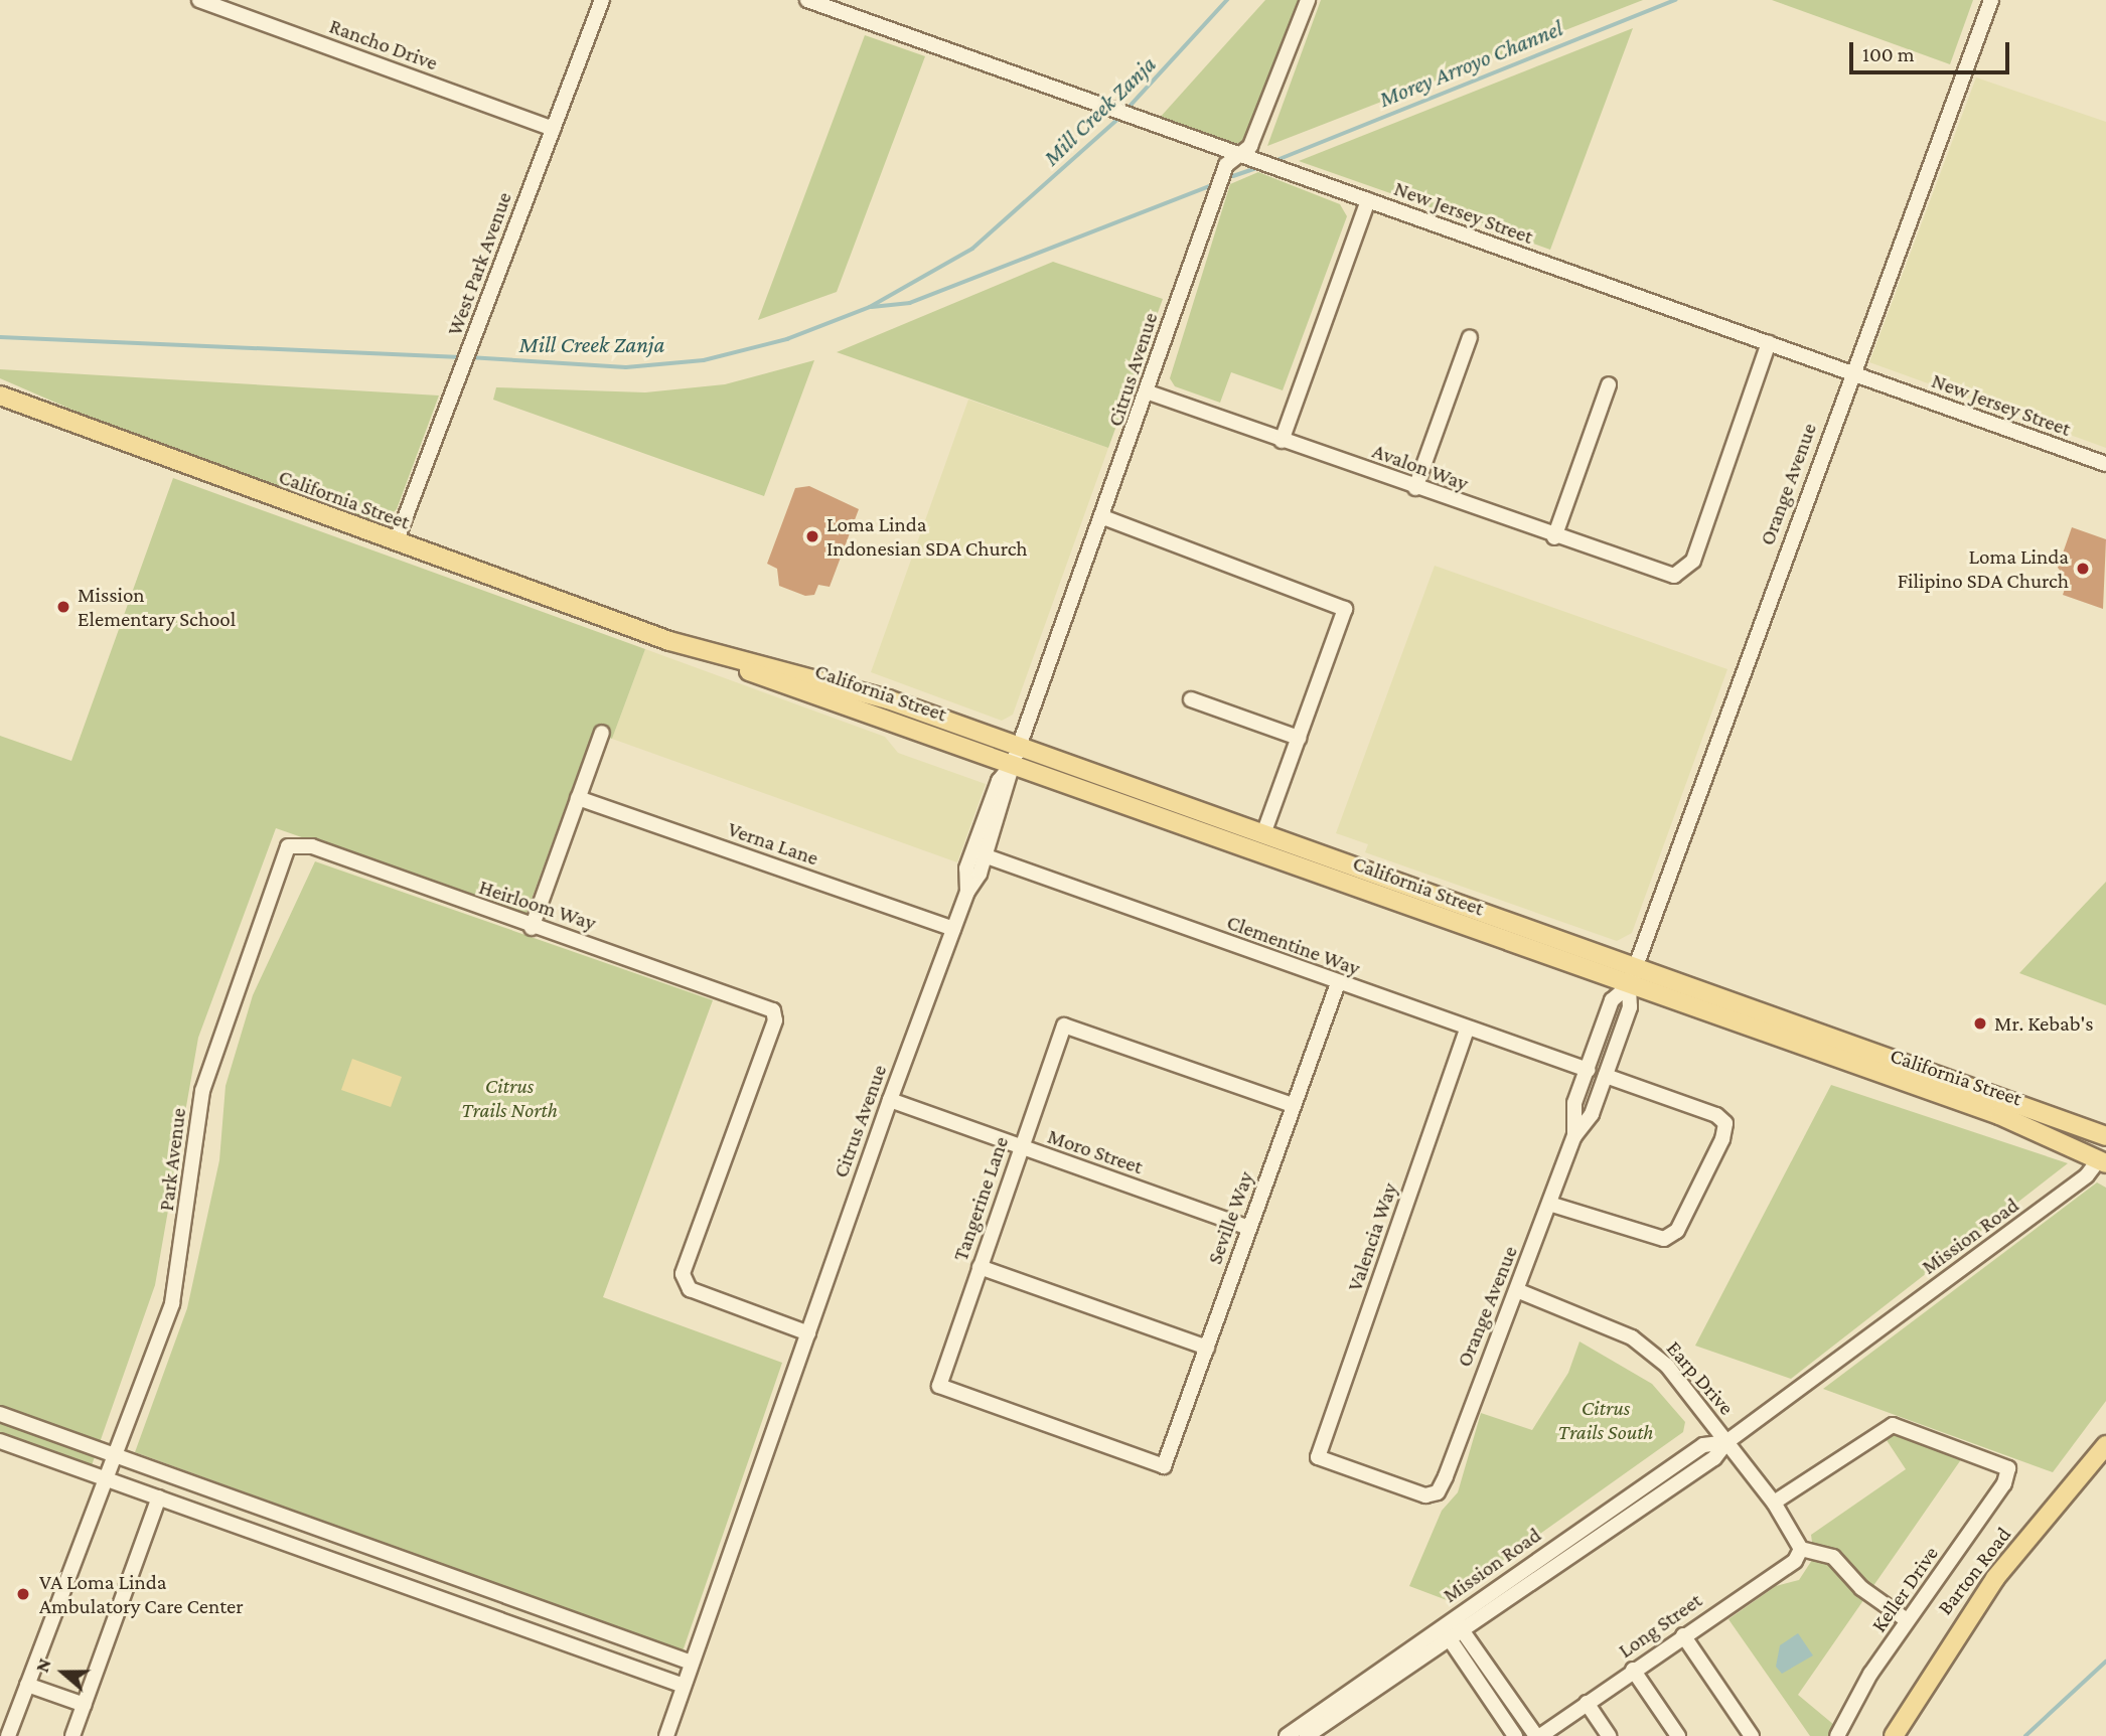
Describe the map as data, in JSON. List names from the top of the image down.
{
  "streets": {
    "main road": ["California Street", "Barton Road"],
    "street": [
      "Rancho Drive",
      "New Jersey Street",
      "West Park Avenue",
      "Citrus Avenue",
      "Avalon Way",
      "Orange Avenue",
      "Verna Lane",
      "Heirloom Way",
      "Clementine Way",
      "Moro Street",
      "Park Avenue",
      "Tangerine Lane",
      "Seville Way",
      "Mission Road",
      "Valencia Way",
      "Earp Drive",
      "Keller Drive",
      "Long Street"
    ]
  },
  "crossings": [
    ["Rancho Drive", "West Park Avenue"],
    ["New Jersey Street", "Citrus Avenue"],
    ["New Jersey Street", "Avalon Way"],
    ["New Jersey Street", "Orange Avenue"],
    ["West Park Avenue", "California Street"],
    ["Citrus Avenue", "Avalon Way"],
    ["Citrus Avenue", "California Street"],
    ["Citrus Avenue", "Verna Lane"],
    ["Citrus Avenue", "Heirloom Way"],
    ["Citrus Avenue", "Clementine Way"],
    ["Citrus Avenue", "Moro Street"],
    ["Orange Avenue", "California Street"],
    ["Orange Avenue", "Clementine Way"],
    ["Orange Avenue", "Valencia Way"],
    ["Orange Avenue", "Earp Drive"],
    ["California Street", "Mission Road"],
    ["Heirloom Way", "Park Avenue"],
    ["Clementine Way", "Seville Way"],
    ["Clementine Way", "Valencia Way"],
    ["Moro Street", "Tangerine Lane"],
    ["Moro Street", "Seville Way"],
    ["Tangerine Lane", "Seville Way"],
    ["Mission Road", "Earp Drive"],
    ["Earp Drive", "Keller Drive"],
    ["Earp Drive", "Long Street"]
  ],
  "water": ["Morey Arroyo Channel", "Mill Creek Zanja"],
  "parks": ["Citrus Trails North", "Citrus Trails South"],
  "places": [
    "Loma Linda Indonesian SDA Church",
    "Loma Linda Filipino SDA Church",
    "Mission Elementary School",
    "Mr. Kebab's",
    "VA Loma Linda Ambulatory Care Center"
  ],
  "scale_bar": "100 m",
  "north": "left"
}
